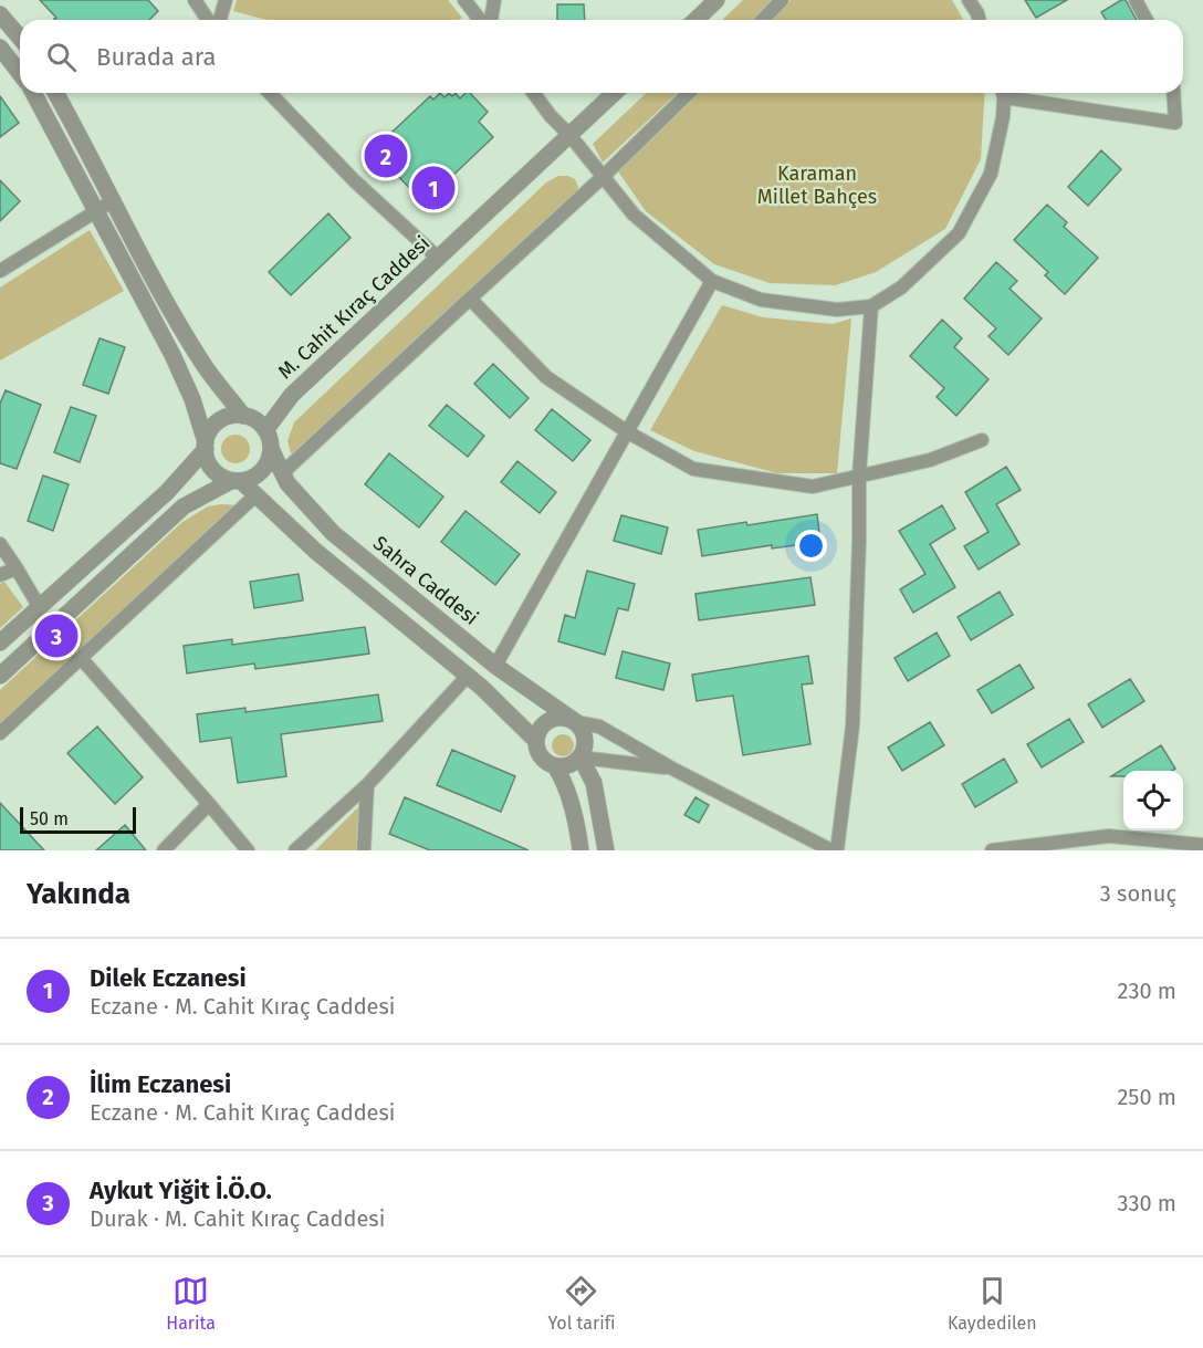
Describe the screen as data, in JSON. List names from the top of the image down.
{
  "streets": {
    "street": ["M. Cahit Kıraç Caddesi", "Sahra Caddesi"]
  },
  "crossings": [
    ["M. Cahit Kıraç Caddesi", "Sahra Caddesi"]
  ],
  "parks": ["Karaman Millet Bahçes"],
  "scale_bar": "50 m",
  "page": {
    "search": "Burada ara",
    "pins": ["2", "1", "3"],
    "scale": "50 m",
    "heading": ["Yakında", "3 sonuç"],
    "list": [
      {
        "mark": "1",
        "name": "Dilek Eczanesi",
        "note": "Eczane · M. Cahit Kıraç Caddesi",
        "value": "230 m"
      },
      {
        "mark": "2",
        "name": "İlim Eczanesi",
        "note": "Eczane · M. Cahit Kıraç Caddesi",
        "value": "250 m"
      },
      {
        "mark": "3",
        "name": "Aykut Yiğit İ.Ö.O.",
        "note": "Durak · M. Cahit Kıraç Caddesi",
        "value": "330 m"
      }
    ],
    "nav": ["Harita", "Yol tarifi", "Kaydedilen"]
  }
}
